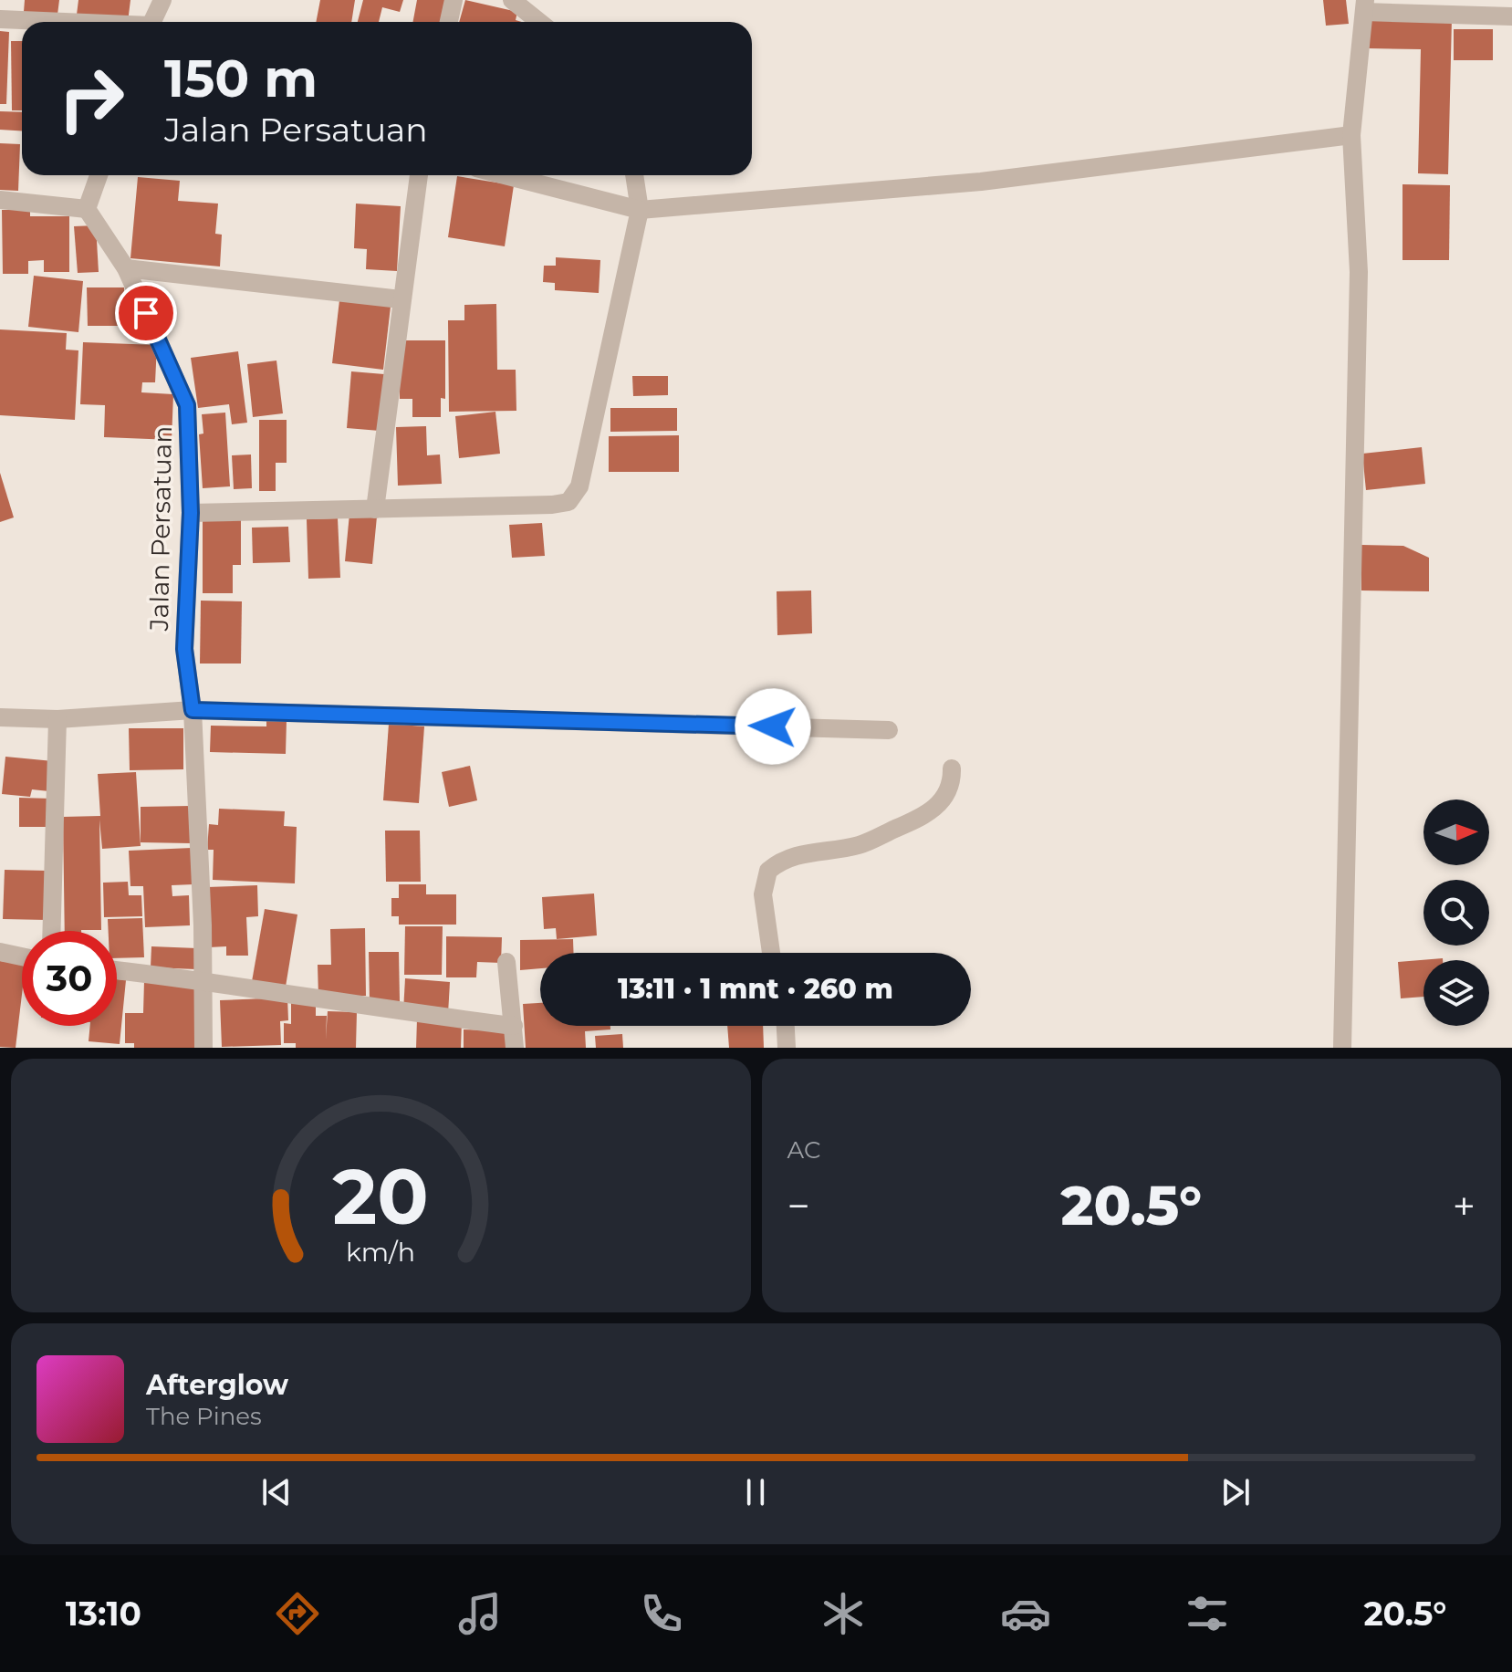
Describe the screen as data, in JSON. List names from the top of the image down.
{
  "streets": {
    "street": ["Jalan Persatuan"]
  },
  "north": "right",
  "page": {
    "turn": ["150 m", "Jalan Persatuan"],
    "limit": "30",
    "trip": "13:11 · 1 mnt · 260 m",
    "tile": "AC",
    "heat": ["−", "20.5°", "+"],
    "song": ["Afterglow", "The Pines"],
    "tabs": ["13:10", "20.5°"],
    "gauge": ["20", "km/h"]
  }
}
